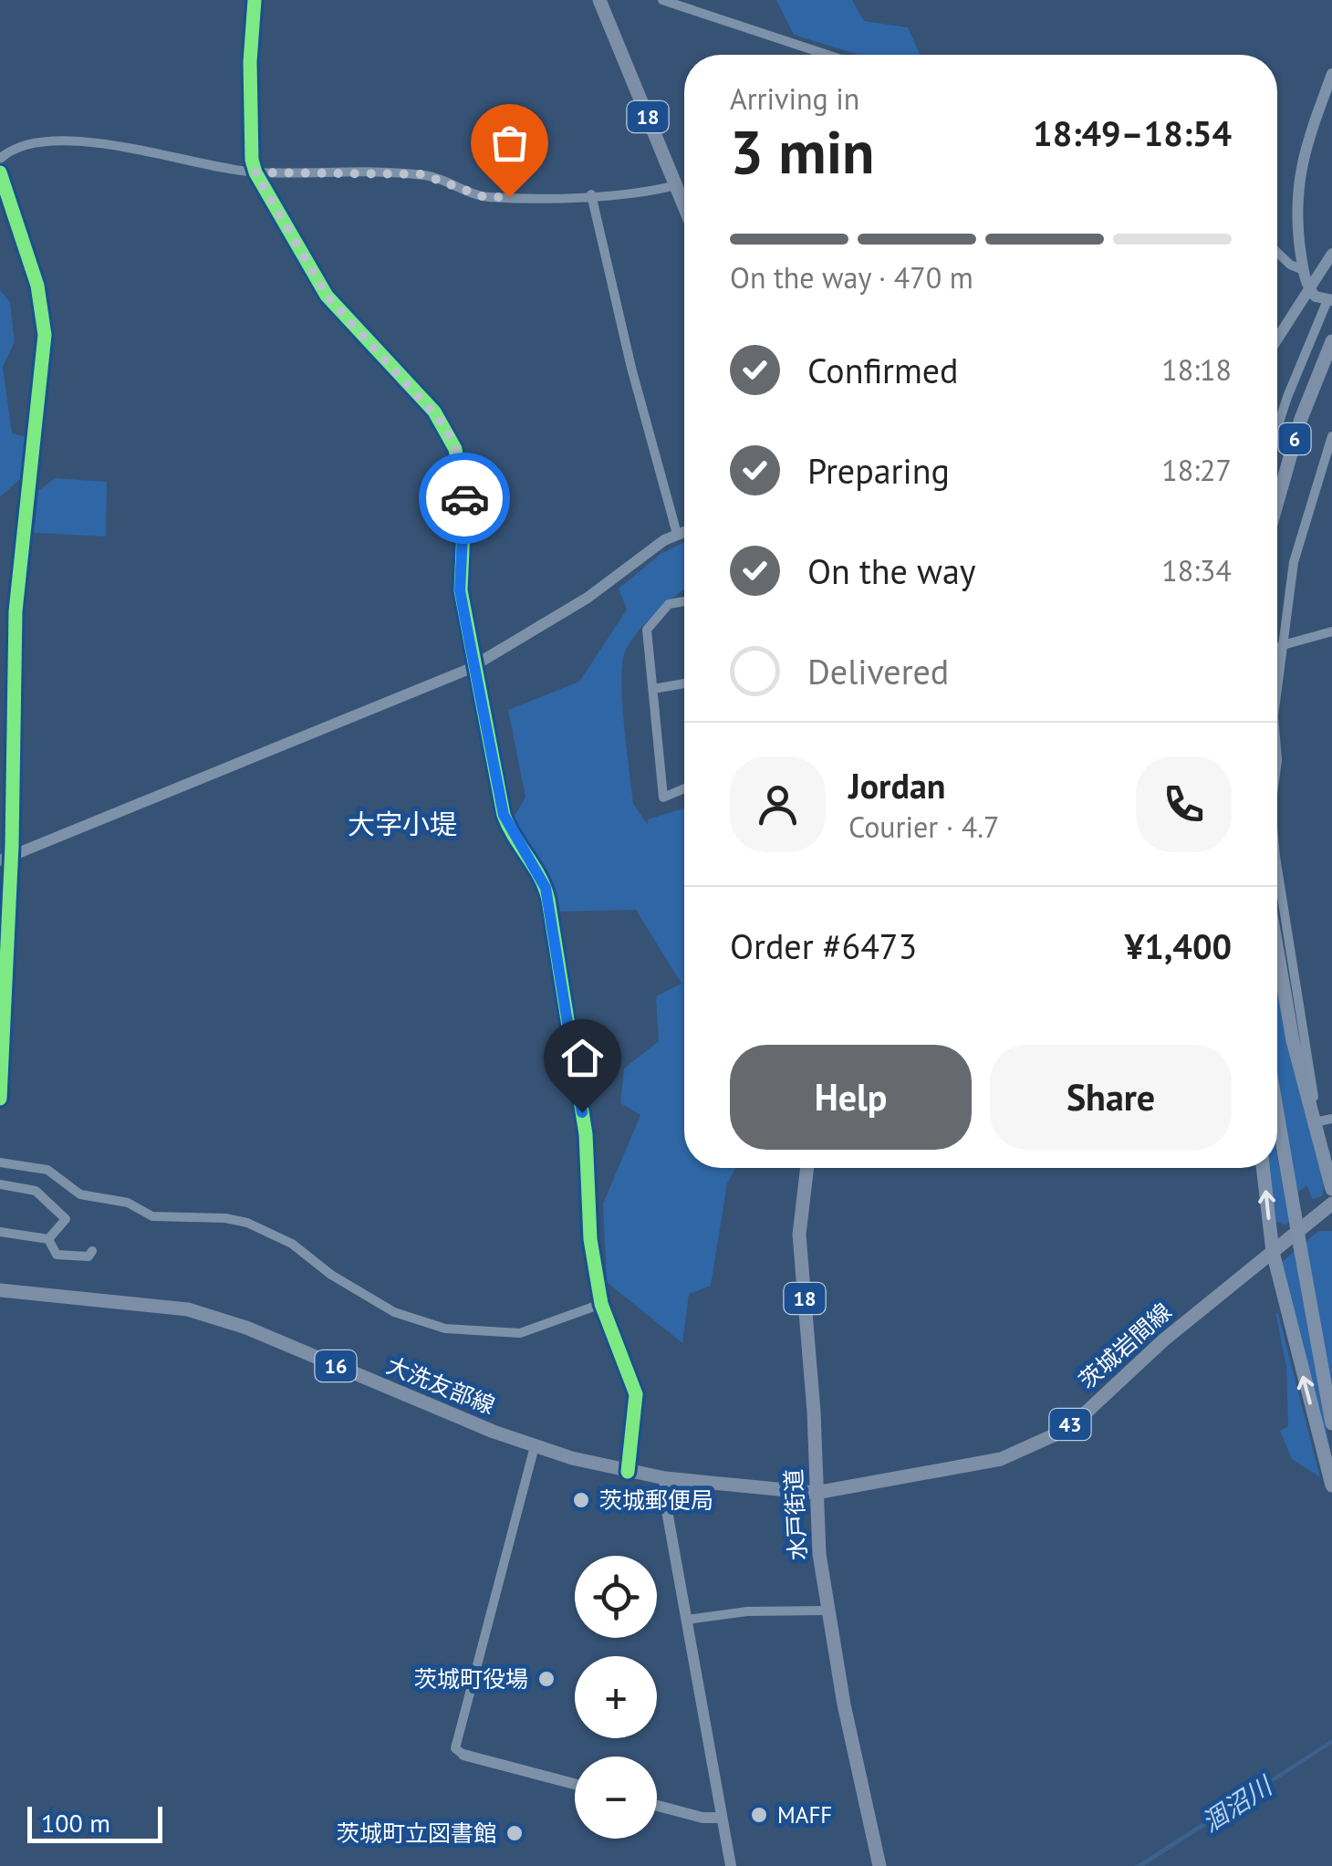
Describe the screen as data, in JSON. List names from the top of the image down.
{
  "streets": {
    "highway": ["6"],
    "main road": [
      "18",
      "茨城岩間線",
      "16",
      "大洗友部線",
      "43",
      "水戸街道"
    ]
  },
  "crossings": [
    ["茨城岩間線", "大洗友部線"],
    ["茨城岩間線", "水戸街道"],
    ["大洗友部線", "水戸街道"]
  ],
  "districts": ["大字小堤"],
  "water": ["涸沼川"],
  "places": [
    "茨城郵便局",
    "茨城町役場",
    "MAFF",
    "茨城町立図書館"
  ],
  "scale_bar": "100 m",
  "page": {
    "heading": ["3 min", "Arriving in", "18:49–18:54"],
    "panel": [
      "Jordan",
      "Courier · 4.7",
      "Order #6473",
      "¥1,400"
    ],
    "bar": "On the way · 470 m",
    "list": [
      ["Confirmed", "18:18"],
      ["Preparing", "18:27"],
      ["On the way", "18:34"],
      "Delivered"
    ],
    "buttons": ["Help", "Share"],
    "map_buttons": ["+", "−"],
    "scale": "100 m"
  }
}
